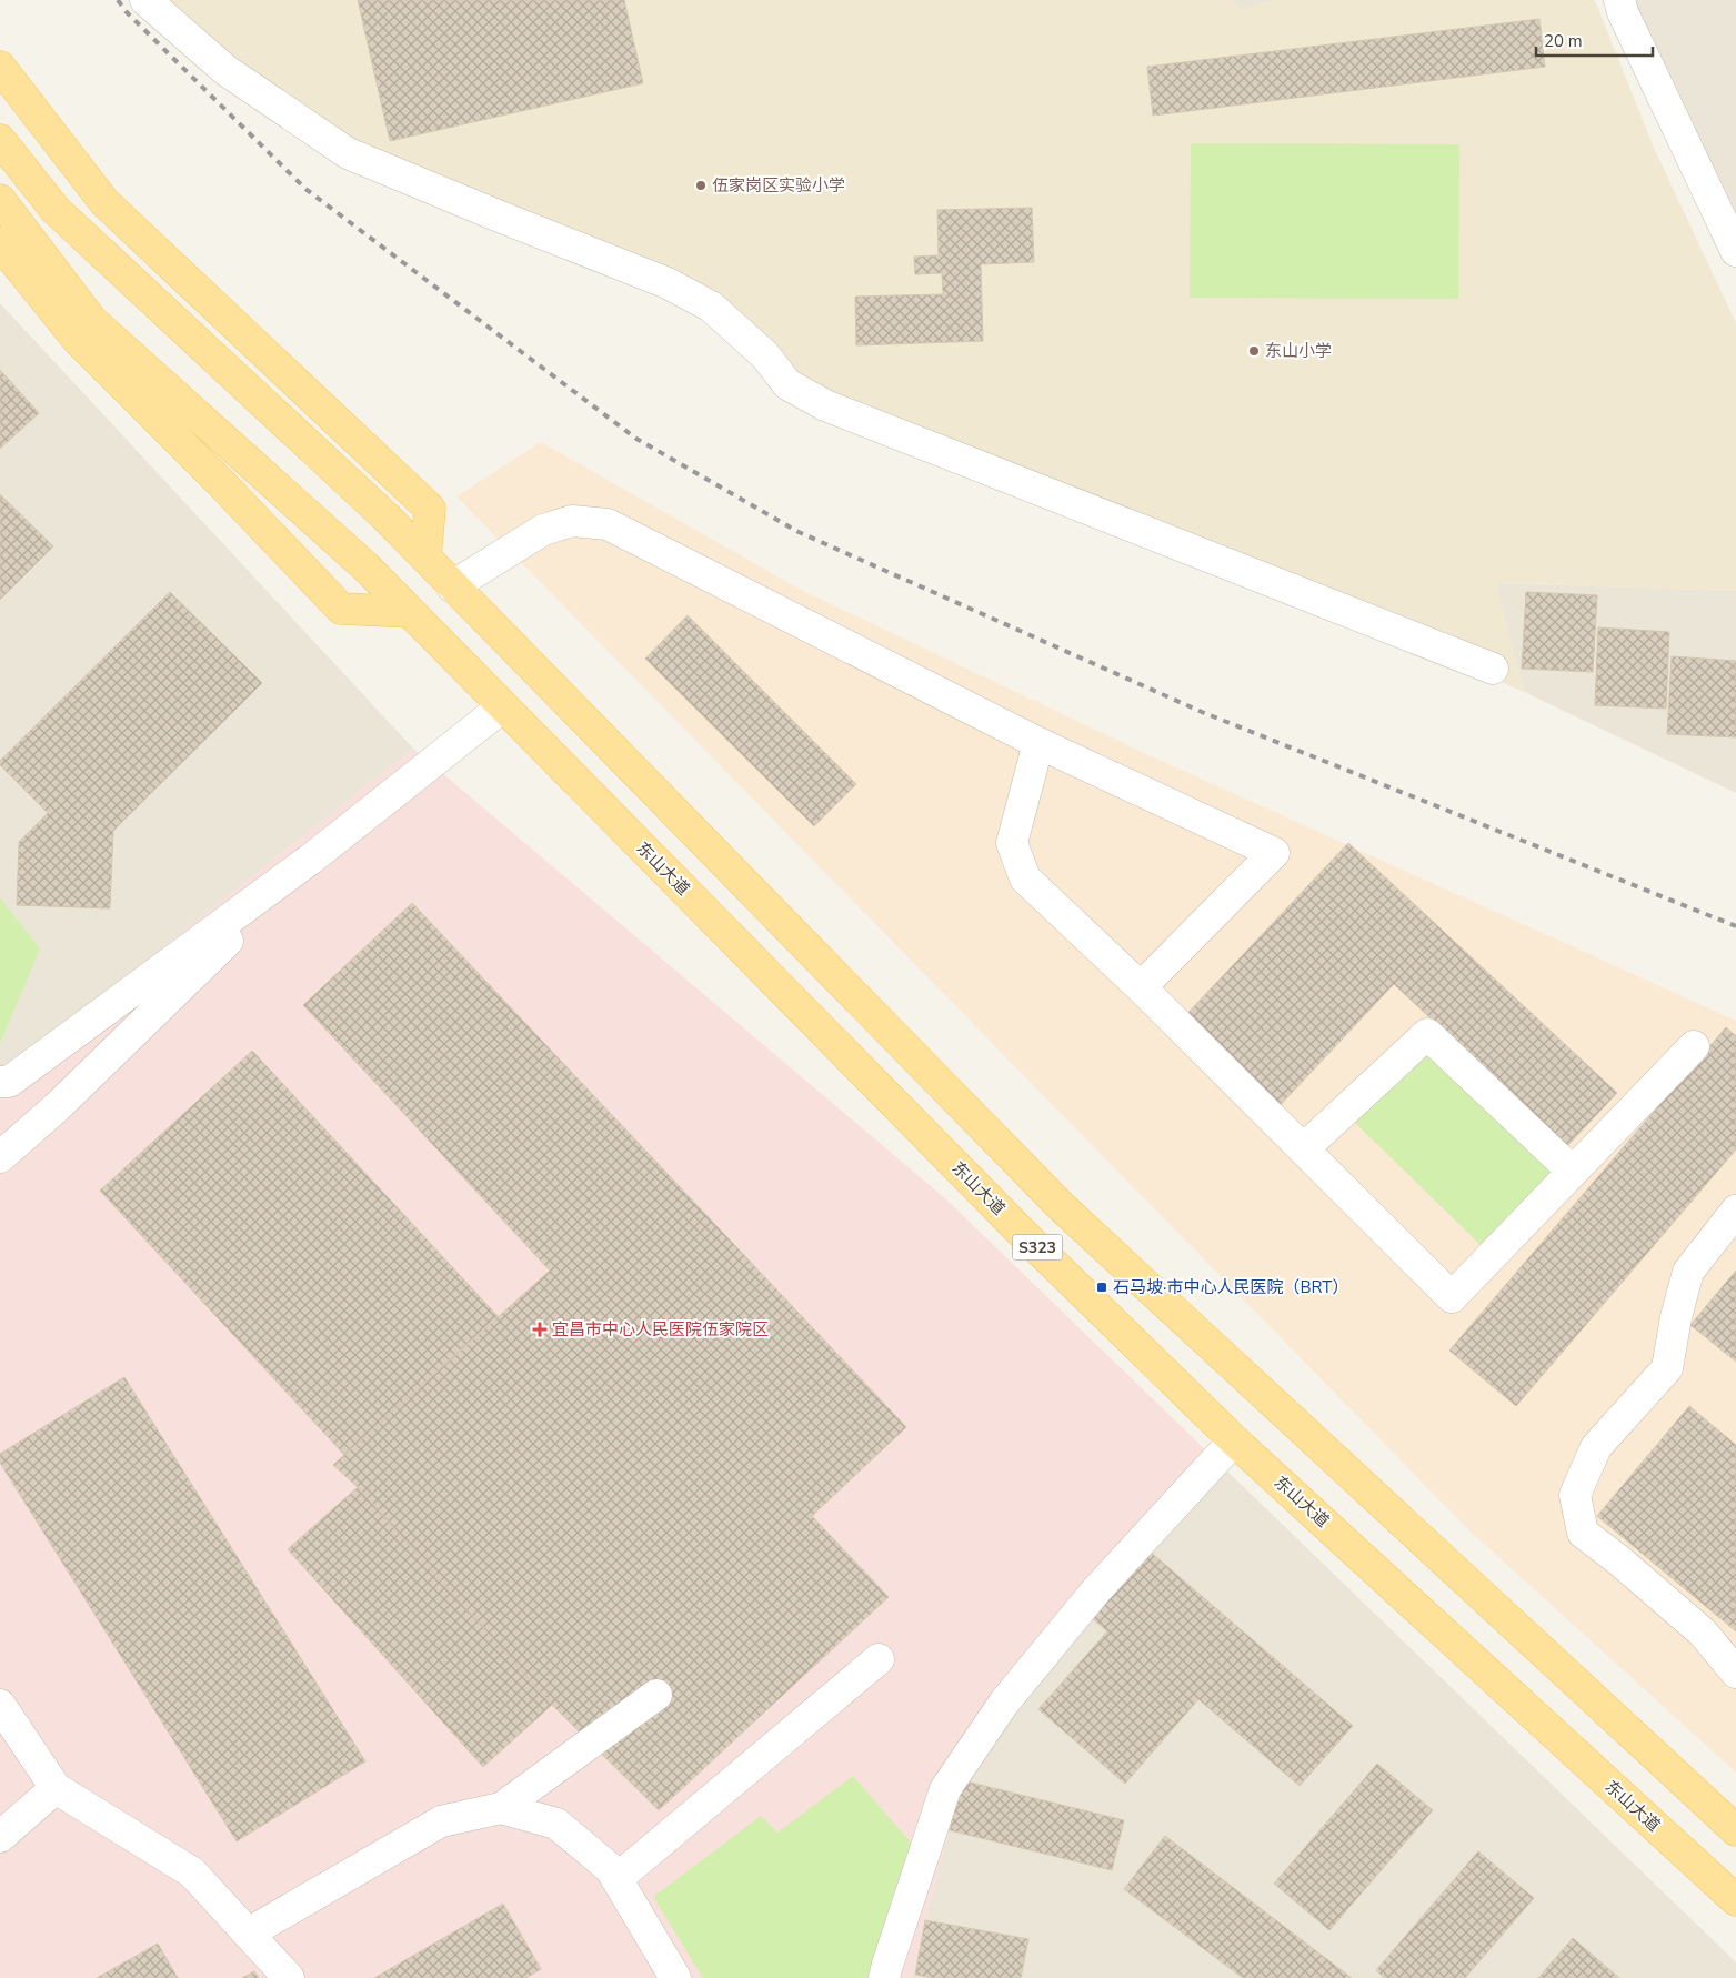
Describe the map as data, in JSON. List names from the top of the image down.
{
  "streets": {
    "main road": ["东山大道", "S323"]
  },
  "places": {
    "other": ["伍家岗区实验小学", "东山小学"],
    "transit": ["石马坡·市中心人民医院（BRT）"],
    "health": ["宜昌市中心人民医院伍家院区"]
  },
  "scale_bar": "20 m"
}
